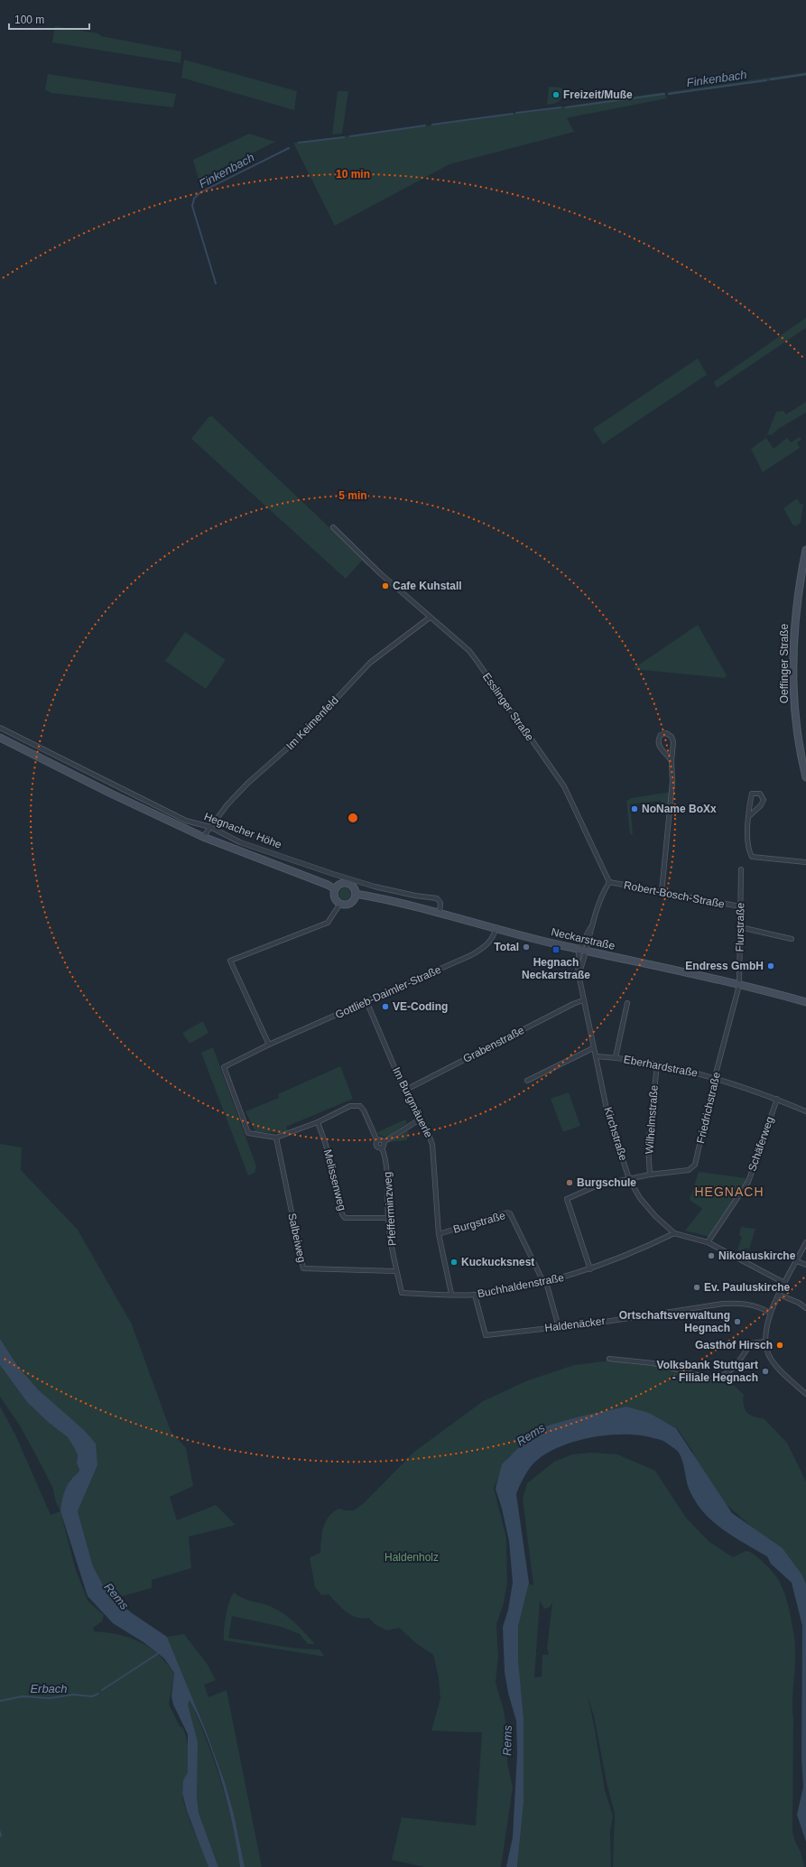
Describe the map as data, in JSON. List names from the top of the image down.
{
  "streets": {
    "main road": ["Oeffinger Straße", "Hegnacher Höhe", "Neckarstraße"],
    "street": [
      "Esslinger Straße",
      "Im Keimenfeld",
      "Robert-Bosch-Straße",
      "Flurstraße",
      "Gottlieb-Daimler-Straße",
      "Grabenstraße",
      "Eberhardstraße",
      "Im Burgmäuerle",
      "Friedrichstraße",
      "Wilhelmstraße",
      "Kirchstraße",
      "Schäferweg",
      "Melissenweg",
      "Pfefferminzweg",
      "Burgstraße",
      "Salbeiweg",
      "Buchhaldenstraße",
      "Haldenäcker"
    ]
  },
  "crossings": [
    ["Esslinger Straße", "Im Keimenfeld"],
    ["Esslinger Straße", "Robert-Bosch-Straße"],
    ["Im Keimenfeld", "Hegnacher Höhe"],
    ["Hegnacher Höhe", "Neckarstraße"],
    ["Robert-Bosch-Straße", "Flurstraße"],
    ["Flurstraße", "Neckarstraße"],
    ["Flurstraße", "Friedrichstraße"],
    ["Neckarstraße", "Gottlieb-Daimler-Straße"],
    ["Neckarstraße", "Friedrichstraße"],
    ["Neckarstraße", "Kirchstraße"],
    ["Gottlieb-Daimler-Straße", "Im Burgmäuerle"],
    ["Gottlieb-Daimler-Straße", "Salbeiweg"],
    ["Grabenstraße", "Im Burgmäuerle"],
    ["Grabenstraße", "Kirchstraße"],
    ["Eberhardstraße", "Friedrichstraße"],
    ["Eberhardstraße", "Wilhelmstraße"],
    ["Eberhardstraße", "Kirchstraße"],
    ["Eberhardstraße", "Schäferweg"],
    ["Im Burgmäuerle", "Burgstraße"],
    ["Im Burgmäuerle", "Buchhaldenstraße"],
    ["Friedrichstraße", "Wilhelmstraße"],
    ["Friedrichstraße", "Kirchstraße"],
    ["Friedrichstraße", "Buchhaldenstraße"],
    ["Kirchstraße", "Schäferweg"],
    ["Kirchstraße", "Buchhaldenstraße"],
    ["Melissenweg", "Pfefferminzweg"],
    ["Pfefferminzweg", "Salbeiweg"],
    ["Pfefferminzweg", "Buchhaldenstraße"],
    ["Burgstraße", "Buchhaldenstraße"],
    ["Burgstraße", "Haldenäcker"],
    ["Buchhaldenstraße", "Haldenäcker"]
  ],
  "districts": ["HEGNACH"],
  "water": ["Finkenbach", "Rems", "Erbach"],
  "parks": ["Haldenholz"],
  "places": {
    "other": [
      "Freizeit/Muße",
      "Cafe Kuhstall",
      "NoName BoXx",
      "Total",
      "Endress GmbH",
      "VE-Coding",
      "Burgschule",
      "Nikolauskirche",
      "Kuckucksnest",
      "Ev. Pauluskirche",
      "Ortschaftsverwaltung Hegnach",
      "Gasthof Hirsch",
      "Volksbank Stuttgart - Filiale Hegnach"
    ],
    "transit": ["Hegnach Neckarstraße"]
  },
  "scale_bar": "100 m",
  "rings": ["10 min", "5 min"]
}
